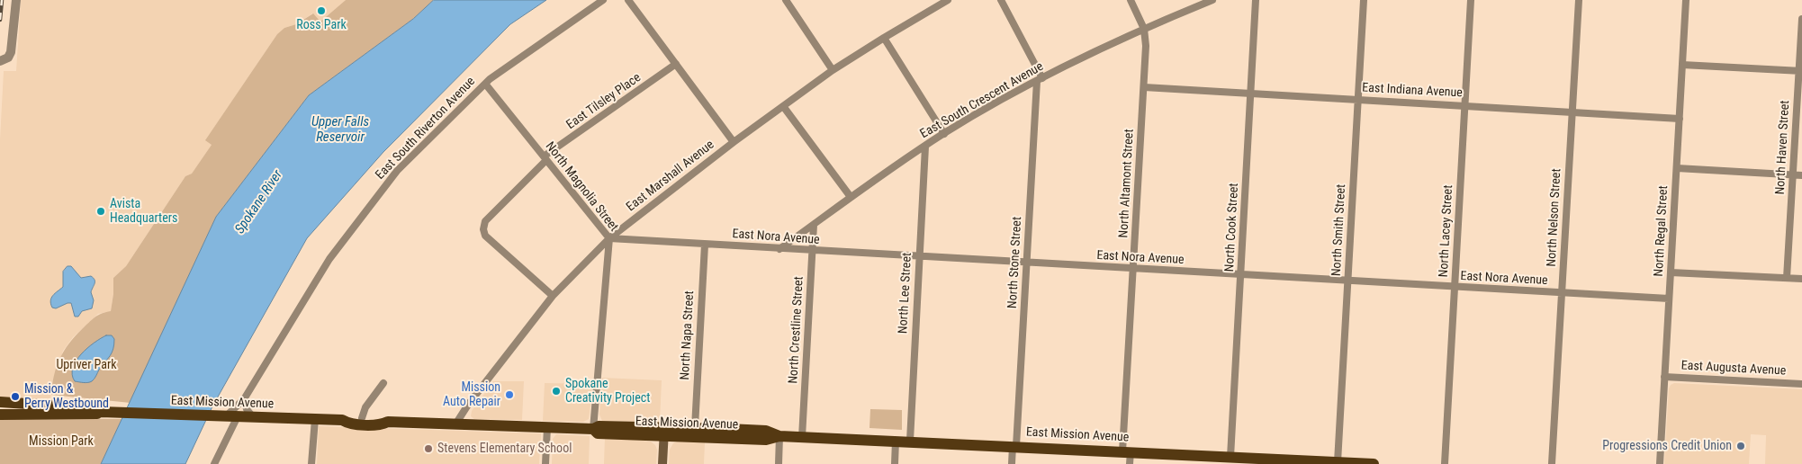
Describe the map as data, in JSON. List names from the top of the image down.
{
  "streets": {
    "main road": ["East Mission Avenue"],
    "street": [
      "East Indiana Avenue",
      "East South Crescent Avenue",
      "East Tilsley Place",
      "East South Riverton Avenue",
      "North Haven Street",
      "East Marshall Avenue",
      "North Altamont Street",
      "North Magnolia Street",
      "North Nelson Street",
      "North Cook Street",
      "North Smith Street",
      "North Lacey Street",
      "North Regal Street",
      "East Nora Avenue",
      "North Stone Street",
      "North Lee Street",
      "North Crestline Street",
      "North Napa Street",
      "East Augusta Avenue"
    ]
  },
  "crossings": [
    ["East Indiana Avenue", "North Altamont Street"],
    ["East Indiana Avenue", "North Nelson Street"],
    ["East Indiana Avenue", "North Cook Street"],
    ["East Indiana Avenue", "North Smith Street"],
    ["East Indiana Avenue", "North Lacey Street"],
    ["East Indiana Avenue", "North Regal Street"],
    ["East South Crescent Avenue", "North Altamont Street"],
    ["East South Crescent Avenue", "East Nora Avenue"],
    ["East South Crescent Avenue", "North Stone Street"],
    ["East South Crescent Avenue", "North Lee Street"],
    ["East South Crescent Avenue", "North Crestline Street"],
    ["East Tilsley Place", "East Marshall Avenue"],
    ["East Tilsley Place", "North Magnolia Street"],
    ["East South Riverton Avenue", "North Magnolia Street"],
    ["East South Riverton Avenue", "East Mission Avenue"],
    ["East Marshall Avenue", "North Magnolia Street"],
    ["East Marshall Avenue", "East Nora Avenue"],
    ["East Marshall Avenue", "East Mission Avenue"],
    ["North Altamont Street", "East Nora Avenue"],
    ["North Altamont Street", "East Mission Avenue"],
    ["North Magnolia Street", "East Nora Avenue"],
    ["North Magnolia Street", "East Mission Avenue"],
    ["North Nelson Street", "East Nora Avenue"],
    ["North Cook Street", "East Nora Avenue"],
    ["North Cook Street", "East Mission Avenue"],
    ["North Smith Street", "East Nora Avenue"],
    ["North Smith Street", "East Mission Avenue"],
    ["North Lacey Street", "East Nora Avenue"],
    ["North Regal Street", "East Nora Avenue"],
    ["North Regal Street", "East Augusta Avenue"],
    ["East Nora Avenue", "North Stone Street"],
    ["East Nora Avenue", "North Lee Street"],
    ["East Nora Avenue", "North Crestline Street"],
    ["East Nora Avenue", "North Napa Street"],
    ["North Stone Street", "East Mission Avenue"],
    ["North Lee Street", "East Mission Avenue"],
    ["North Crestline Street", "East Mission Avenue"],
    ["North Napa Street", "East Mission Avenue"]
  ],
  "water": ["Upper Falls Reservoir", "Spokane River"],
  "parks": ["Upriver Park", "Mission Park"],
  "places": [
    "Ross Park",
    "Avista Headquarters",
    "Spokane Creativity Project",
    "Mission Auto Repair",
    "Mission & Perry Westbound",
    "Progressions Credit Union",
    "Stevens Elementary School"
  ]
}
